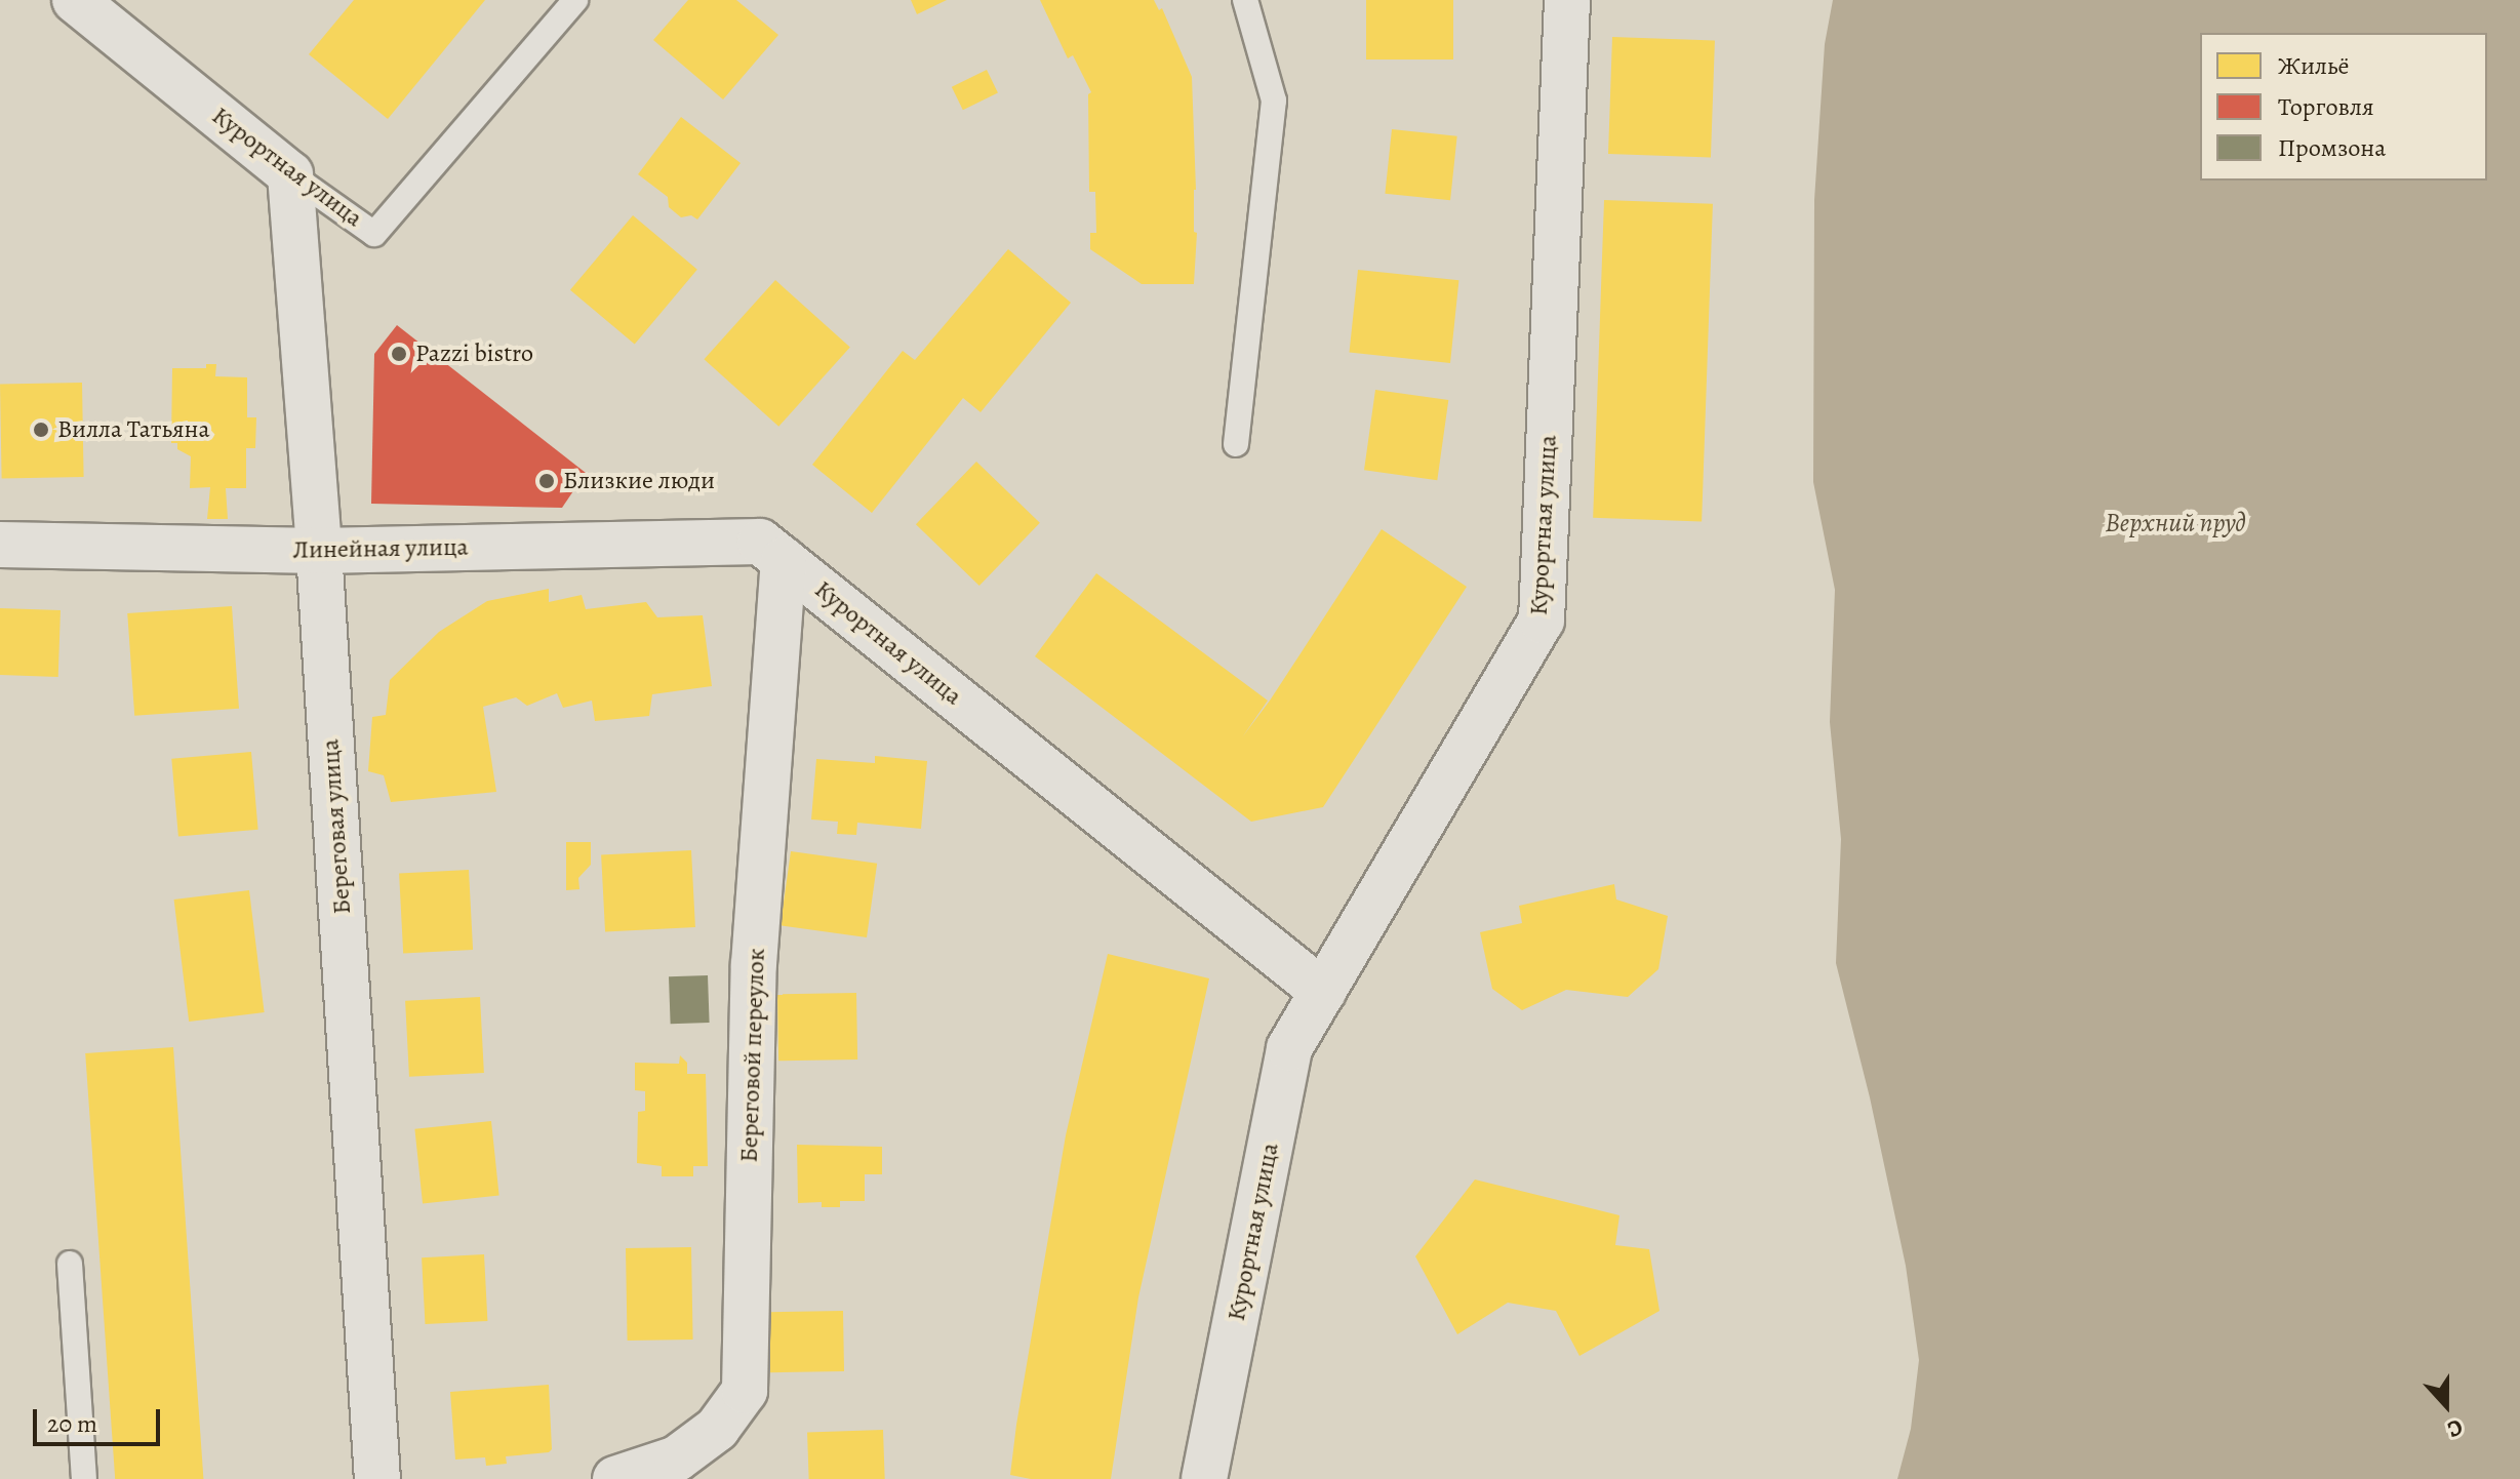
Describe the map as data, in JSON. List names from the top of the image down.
{
  "streets": {
    "street": [
      "Курортная улица",
      "Линейная улица",
      "Береговая улица",
      "Береговой переулок"
    ]
  },
  "crossings": [
    ["Курортная улица", "Линейная улица"],
    ["Курортная улица", "Береговая улица"],
    ["Курортная улица", "Береговой переулок"],
    ["Линейная улица", "Береговая улица"],
    ["Линейная улица", "Береговой переулок"]
  ],
  "water": ["Верхний пруд"],
  "places": ["Pazzi bistro", "Вилла Татьяна", "Близкие люди"],
  "legend": ["Жильё", "Торговля", "Промзона"],
  "scale_bar": "20 m",
  "north": "bottom"
}
